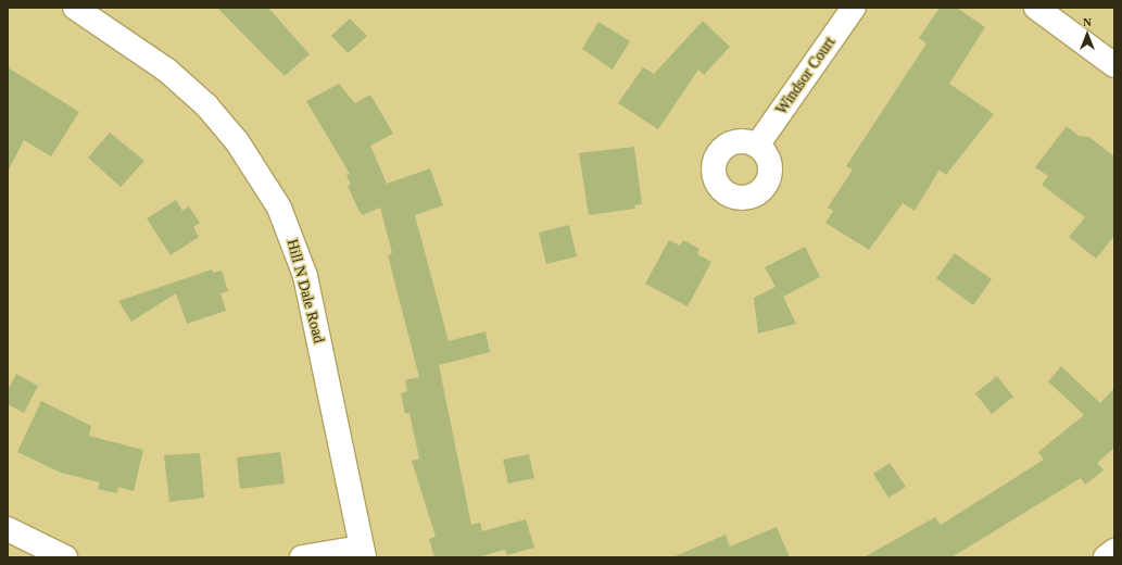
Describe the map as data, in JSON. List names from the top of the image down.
{
  "streets": {
    "street": ["Windsor Court", "Hill N Dale Road"]
  },
  "north": "top"
}
